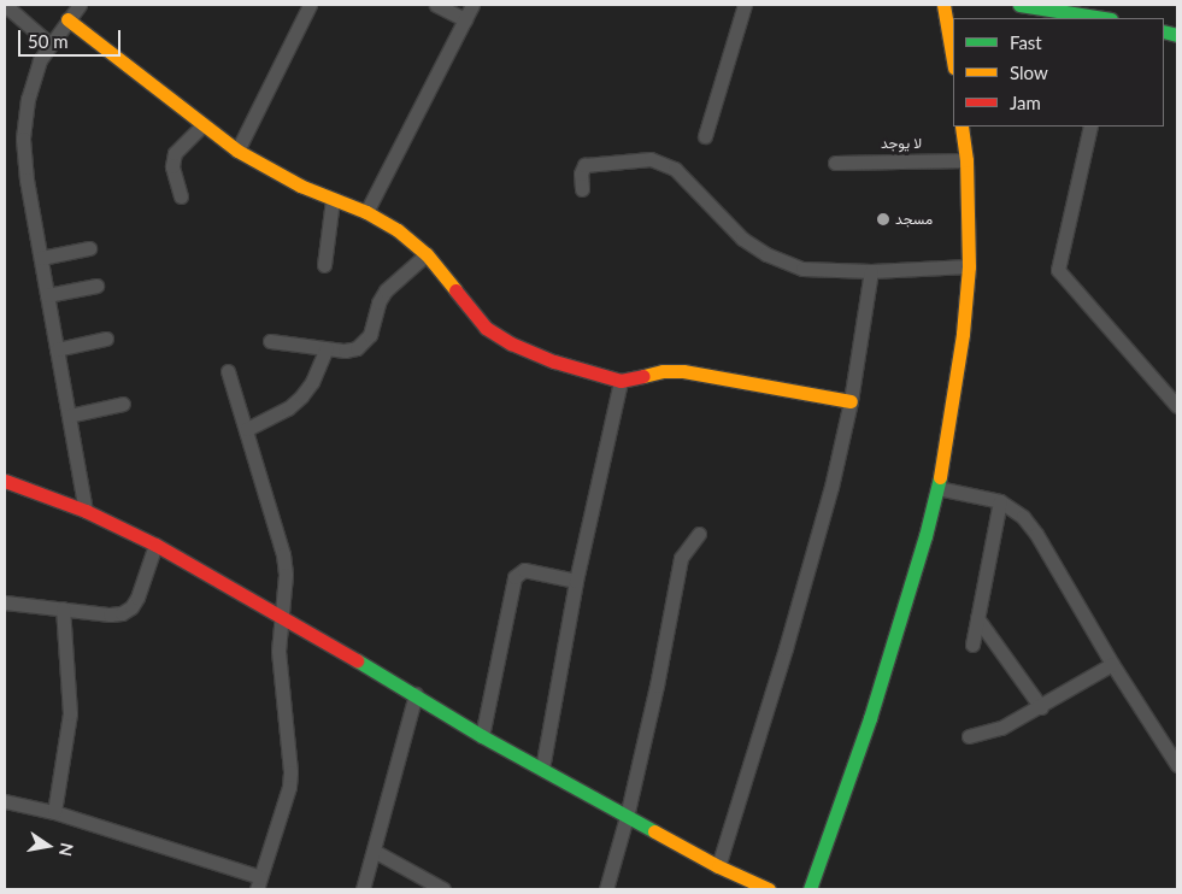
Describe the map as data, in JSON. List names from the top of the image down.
{
  "streets": {
    "street": ["لا يوجد"]
  },
  "places": ["مسجد"],
  "legend": ["Fast", "Slow", "Jam"],
  "scale_bar": "50 m",
  "north": "right"
}
